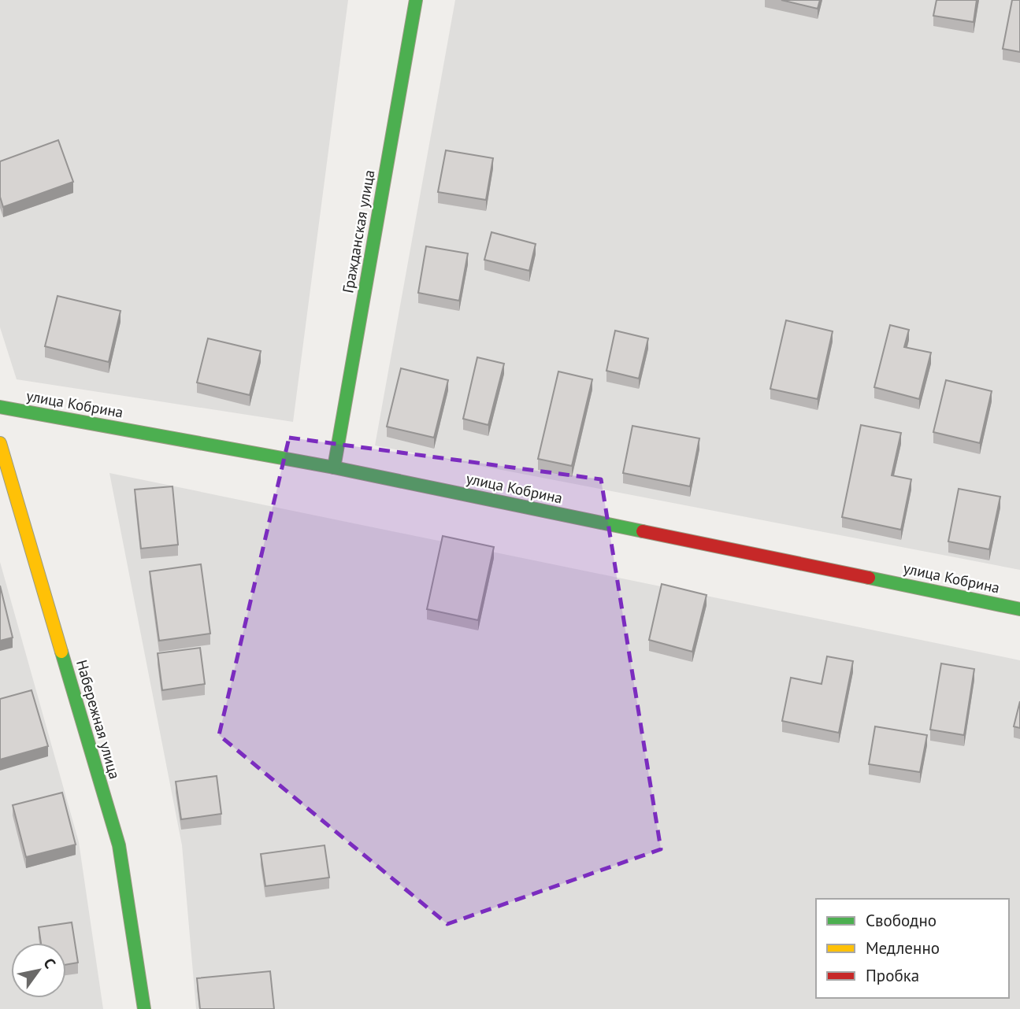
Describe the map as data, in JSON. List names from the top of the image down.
{
  "streets": {
    "street": ["Гражданская улица", "улица Кобрина", "Набережная улица"]
  },
  "crossings": [
    ["Гражданская улица", "улица Кобрина"]
  ],
  "legend": ["Свободно", "Медленно", "Пробка"],
  "north": "top right"
}
